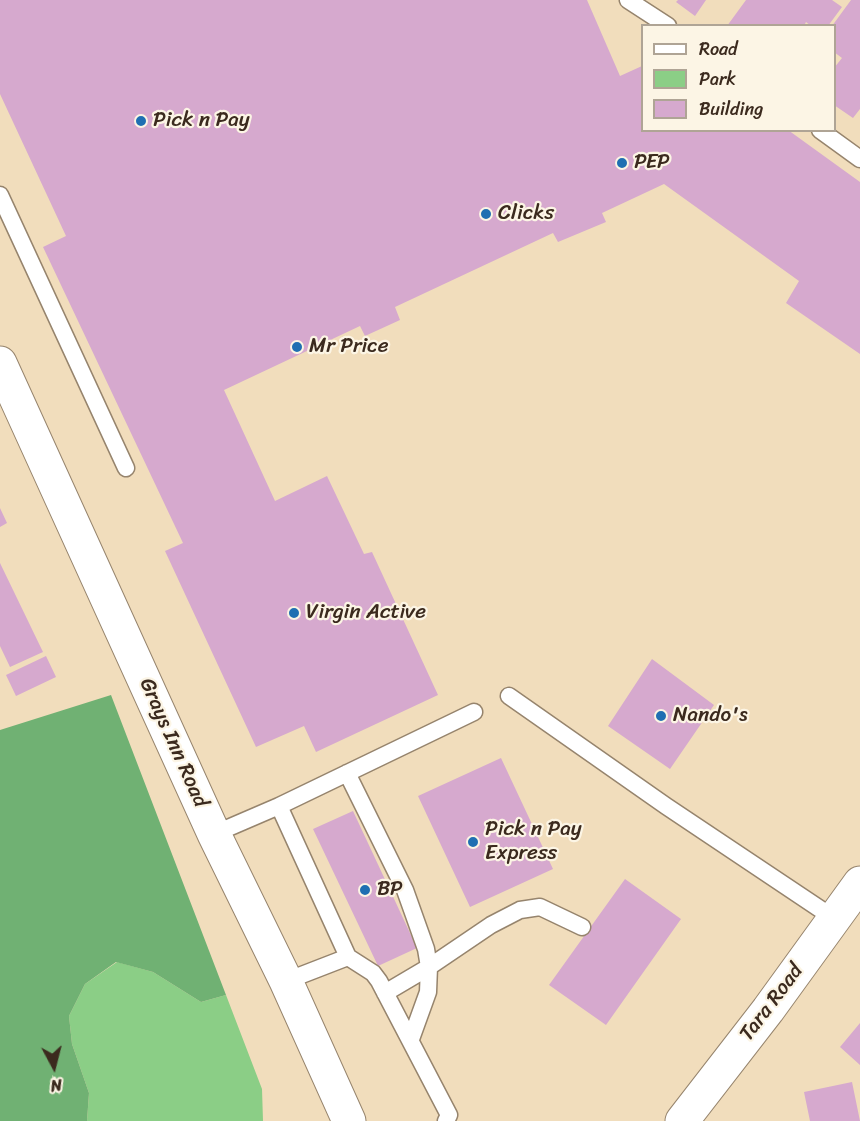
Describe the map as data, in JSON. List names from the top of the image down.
{
  "streets": {
    "street": ["Grays Inn Road", "Tara Road"]
  },
  "places": [
    "Pick n Pay",
    "PEP",
    "Clicks",
    "Mr Price",
    "Virgin Active",
    "Nando's",
    "Pick n Pay Express",
    "BP"
  ],
  "legend": ["Road", "Park", "Building"],
  "north": "bottom"
}
